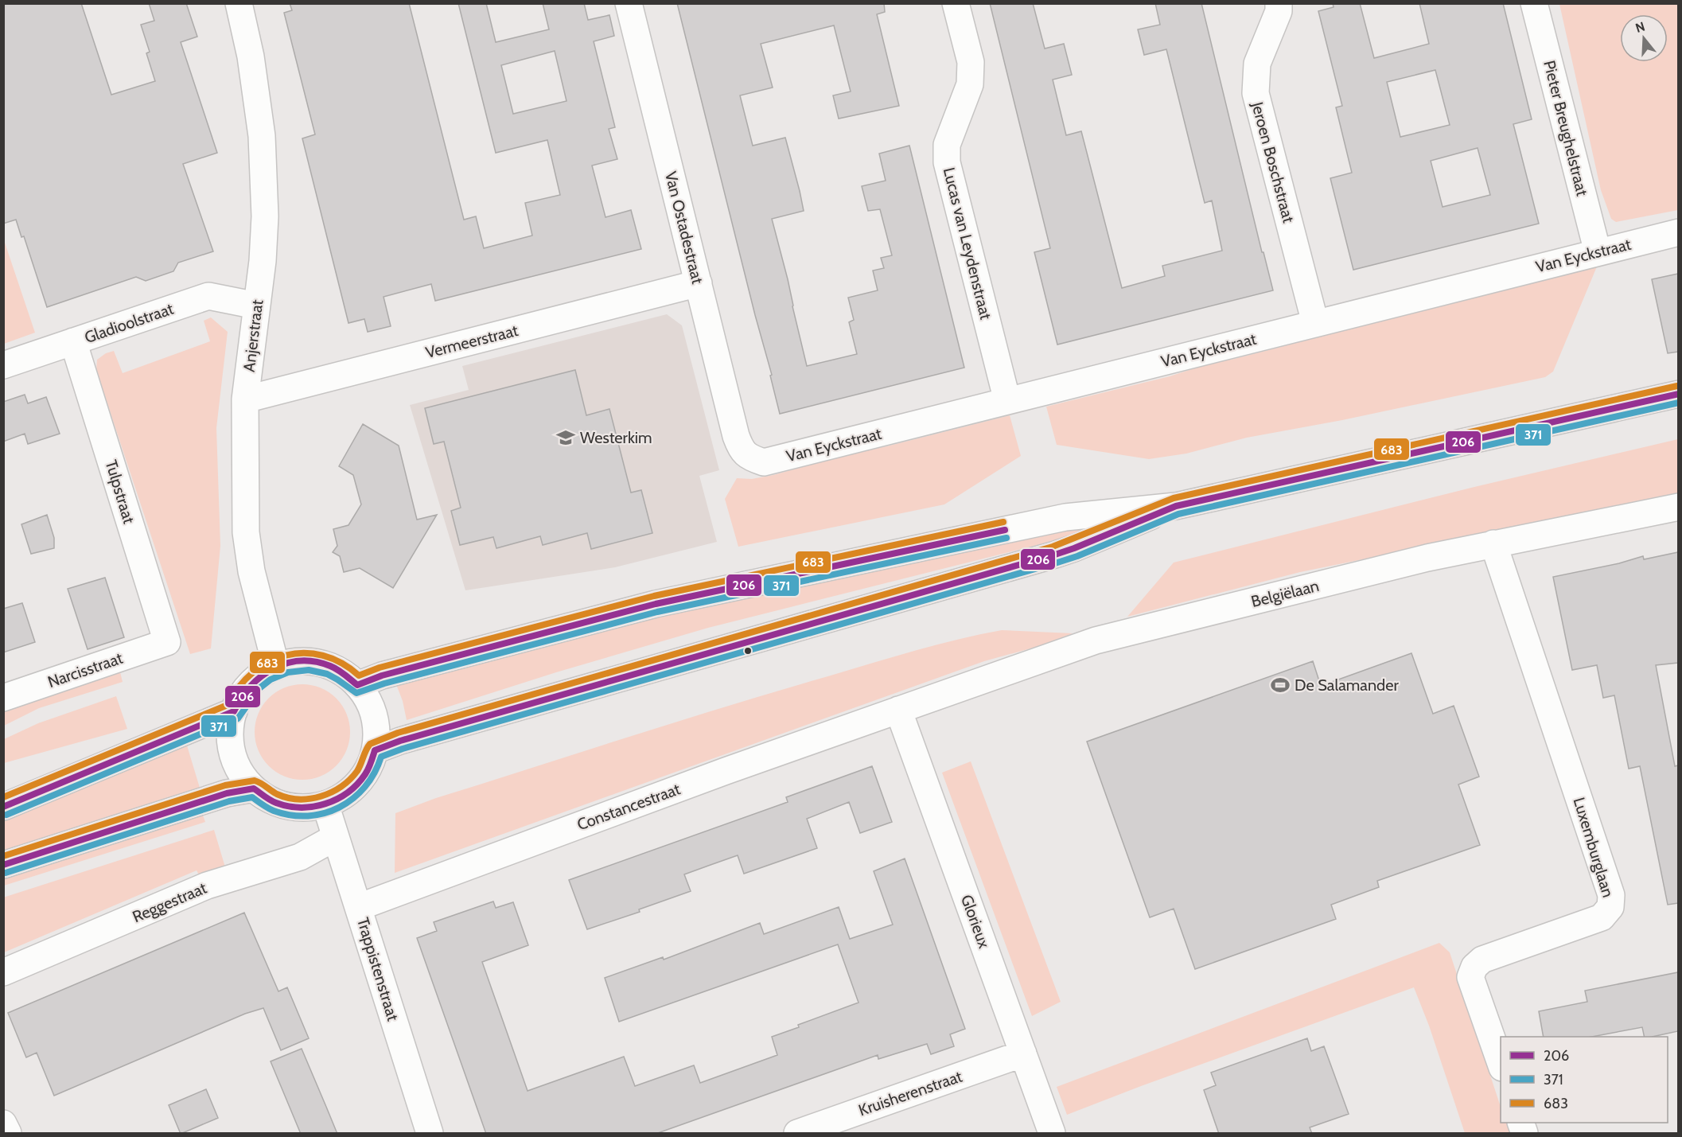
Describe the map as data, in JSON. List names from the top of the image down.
{
  "streets": {
    "street": [
      "Pieter Breughelstraat",
      "Jeroen Boschstraat",
      "Van Ostadestraat",
      "Lucas van Leydenstraat",
      "Van Eyckstraat",
      "Gladioolstraat",
      "Anjerstraat",
      "Vermeerstraat",
      "Tulpstraat",
      "Belgiëlaan",
      "Narcisstraat",
      "Constancestraat",
      "Luxemburglaan",
      "Reggestraat",
      "Glorieux",
      "Trappistenstraat",
      "Kruisherenstraat"
    ]
  },
  "crossings": [
    ["Pieter Breughelstraat", "Van Eyckstraat"],
    ["Jeroen Boschstraat", "Van Eyckstraat"],
    ["Van Ostadestraat", "Van Eyckstraat"],
    ["Van Ostadestraat", "Vermeerstraat"],
    ["Lucas van Leydenstraat", "Van Eyckstraat"],
    ["Gladioolstraat", "Anjerstraat"],
    ["Gladioolstraat", "Tulpstraat"],
    ["Anjerstraat", "Vermeerstraat"],
    ["Anjerstraat", "Trappistenstraat"],
    ["Tulpstraat", "Narcisstraat"],
    ["Belgiëlaan", "Constancestraat"],
    ["Belgiëlaan", "Luxemburglaan"],
    ["Belgiëlaan", "Glorieux"],
    ["Constancestraat", "Glorieux"],
    ["Constancestraat", "Trappistenstraat"],
    ["Reggestraat", "Trappistenstraat"],
    ["Glorieux", "Kruisherenstraat"]
  ],
  "places": {
    "school or university": ["Westerkim"],
    "sports": ["De Salamander"]
  },
  "lines": ["transit line 683", "transit line 206", "transit line 371"],
  "legend": ["206", "371", "683"],
  "north": "top"
}
